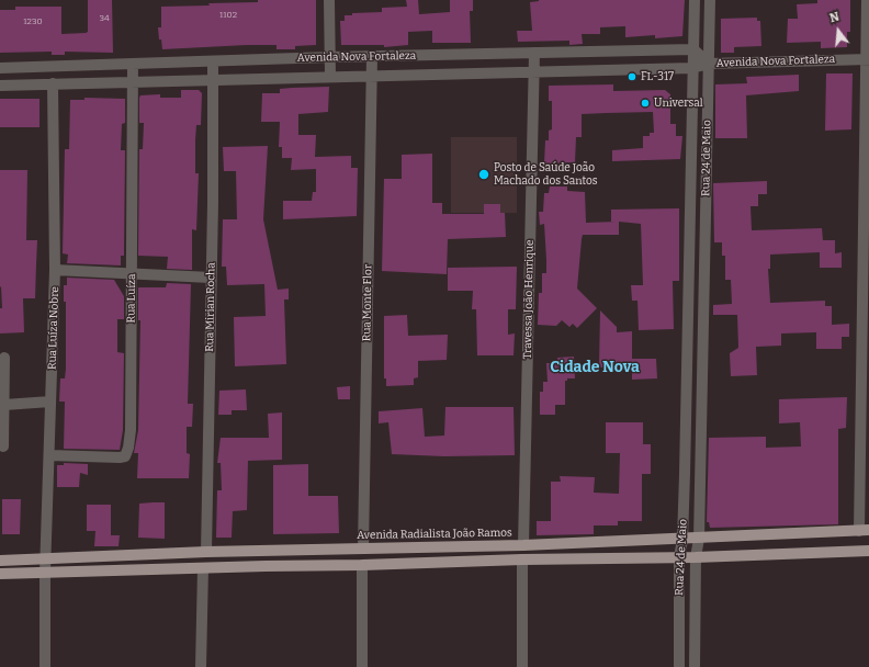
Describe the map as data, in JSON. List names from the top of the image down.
{
  "streets": {
    "main road": ["Avenida Radialista João Ramos"],
    "street": [
      "Avenida Nova Fortaleza",
      "Rua 24 de Maio",
      "Rua Luíza",
      "Travessa João Henrique",
      "Rua Monte Flor",
      "Rua Mirian Rocha",
      "Rua Luíza Nobre"
    ]
  },
  "crossings": [
    ["Avenida Nova Fortaleza", "Rua 24 de Maio"],
    ["Avenida Nova Fortaleza", "Rua Luíza"],
    ["Avenida Nova Fortaleza", "Travessa João Henrique"],
    ["Avenida Nova Fortaleza", "Rua Monte Flor"],
    ["Avenida Nova Fortaleza", "Rua Mirian Rocha"],
    ["Avenida Nova Fortaleza", "Rua Luíza Nobre"],
    ["Rua 24 de Maio", "Avenida Radialista João Ramos"],
    ["Rua Luíza", "Rua Luíza Nobre"],
    ["Travessa João Henrique", "Avenida Radialista João Ramos"],
    ["Rua Monte Flor", "Avenida Radialista João Ramos"],
    ["Rua Mirian Rocha", "Avenida Radialista João Ramos"],
    ["Rua Luíza Nobre", "Avenida Radialista João Ramos"]
  ],
  "districts": ["Cidade Nova"],
  "places": ["FL-317", "Universal", "Posto de Saúde João Machado dos Santos"],
  "house_numbers": ["1102", "34", "1230"],
  "north": "top"
}
